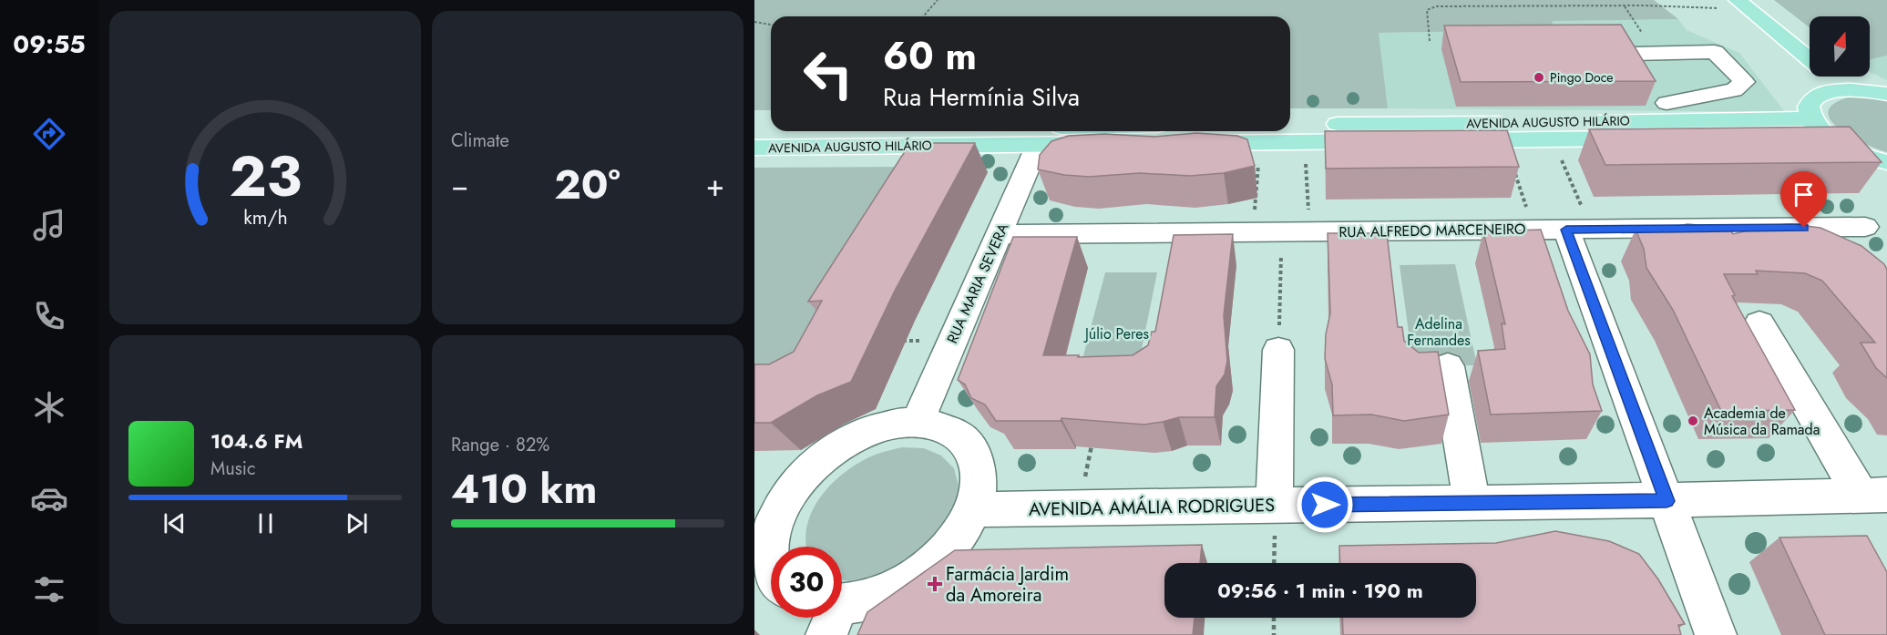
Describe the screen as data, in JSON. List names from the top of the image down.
{
  "streets": {
    "main road": ["AVENIDA AUGUSTO HILÁRIO"],
    "street": ["RUA ALFREDO MARCENEIRO", "RUA MARIA SEVERA", "AVENIDA AMÁLIA RODRIGUES"]
  },
  "crossings": [
    ["AVENIDA AUGUSTO HILÁRIO", "RUA MARIA SEVERA"],
    ["RUA ALFREDO MARCENEIRO", "RUA MARIA SEVERA"]
  ],
  "parks": ["Adelina Fernandes", "Júlio Peres"],
  "places": {
    "other": ["Pingo Doce", "Academia de Música da Ramada"],
    "health": ["Farmácia Jardim da Amoreira"]
  },
  "north": "top",
  "page": {
    "tabs": "09:55",
    "tile": [
      "Climate",
      ["Range · 82%", "410 km"]
    ],
    "turn": ["60 m", "Rua Hermínia Silva"],
    "heat": ["−", "20°", "+"],
    "song": ["104.6 FM", "Music"],
    "limit": "30",
    "trip": "09:56 · 1 min · 190 m",
    "gauge": ["23", "km/h"]
  }
}
